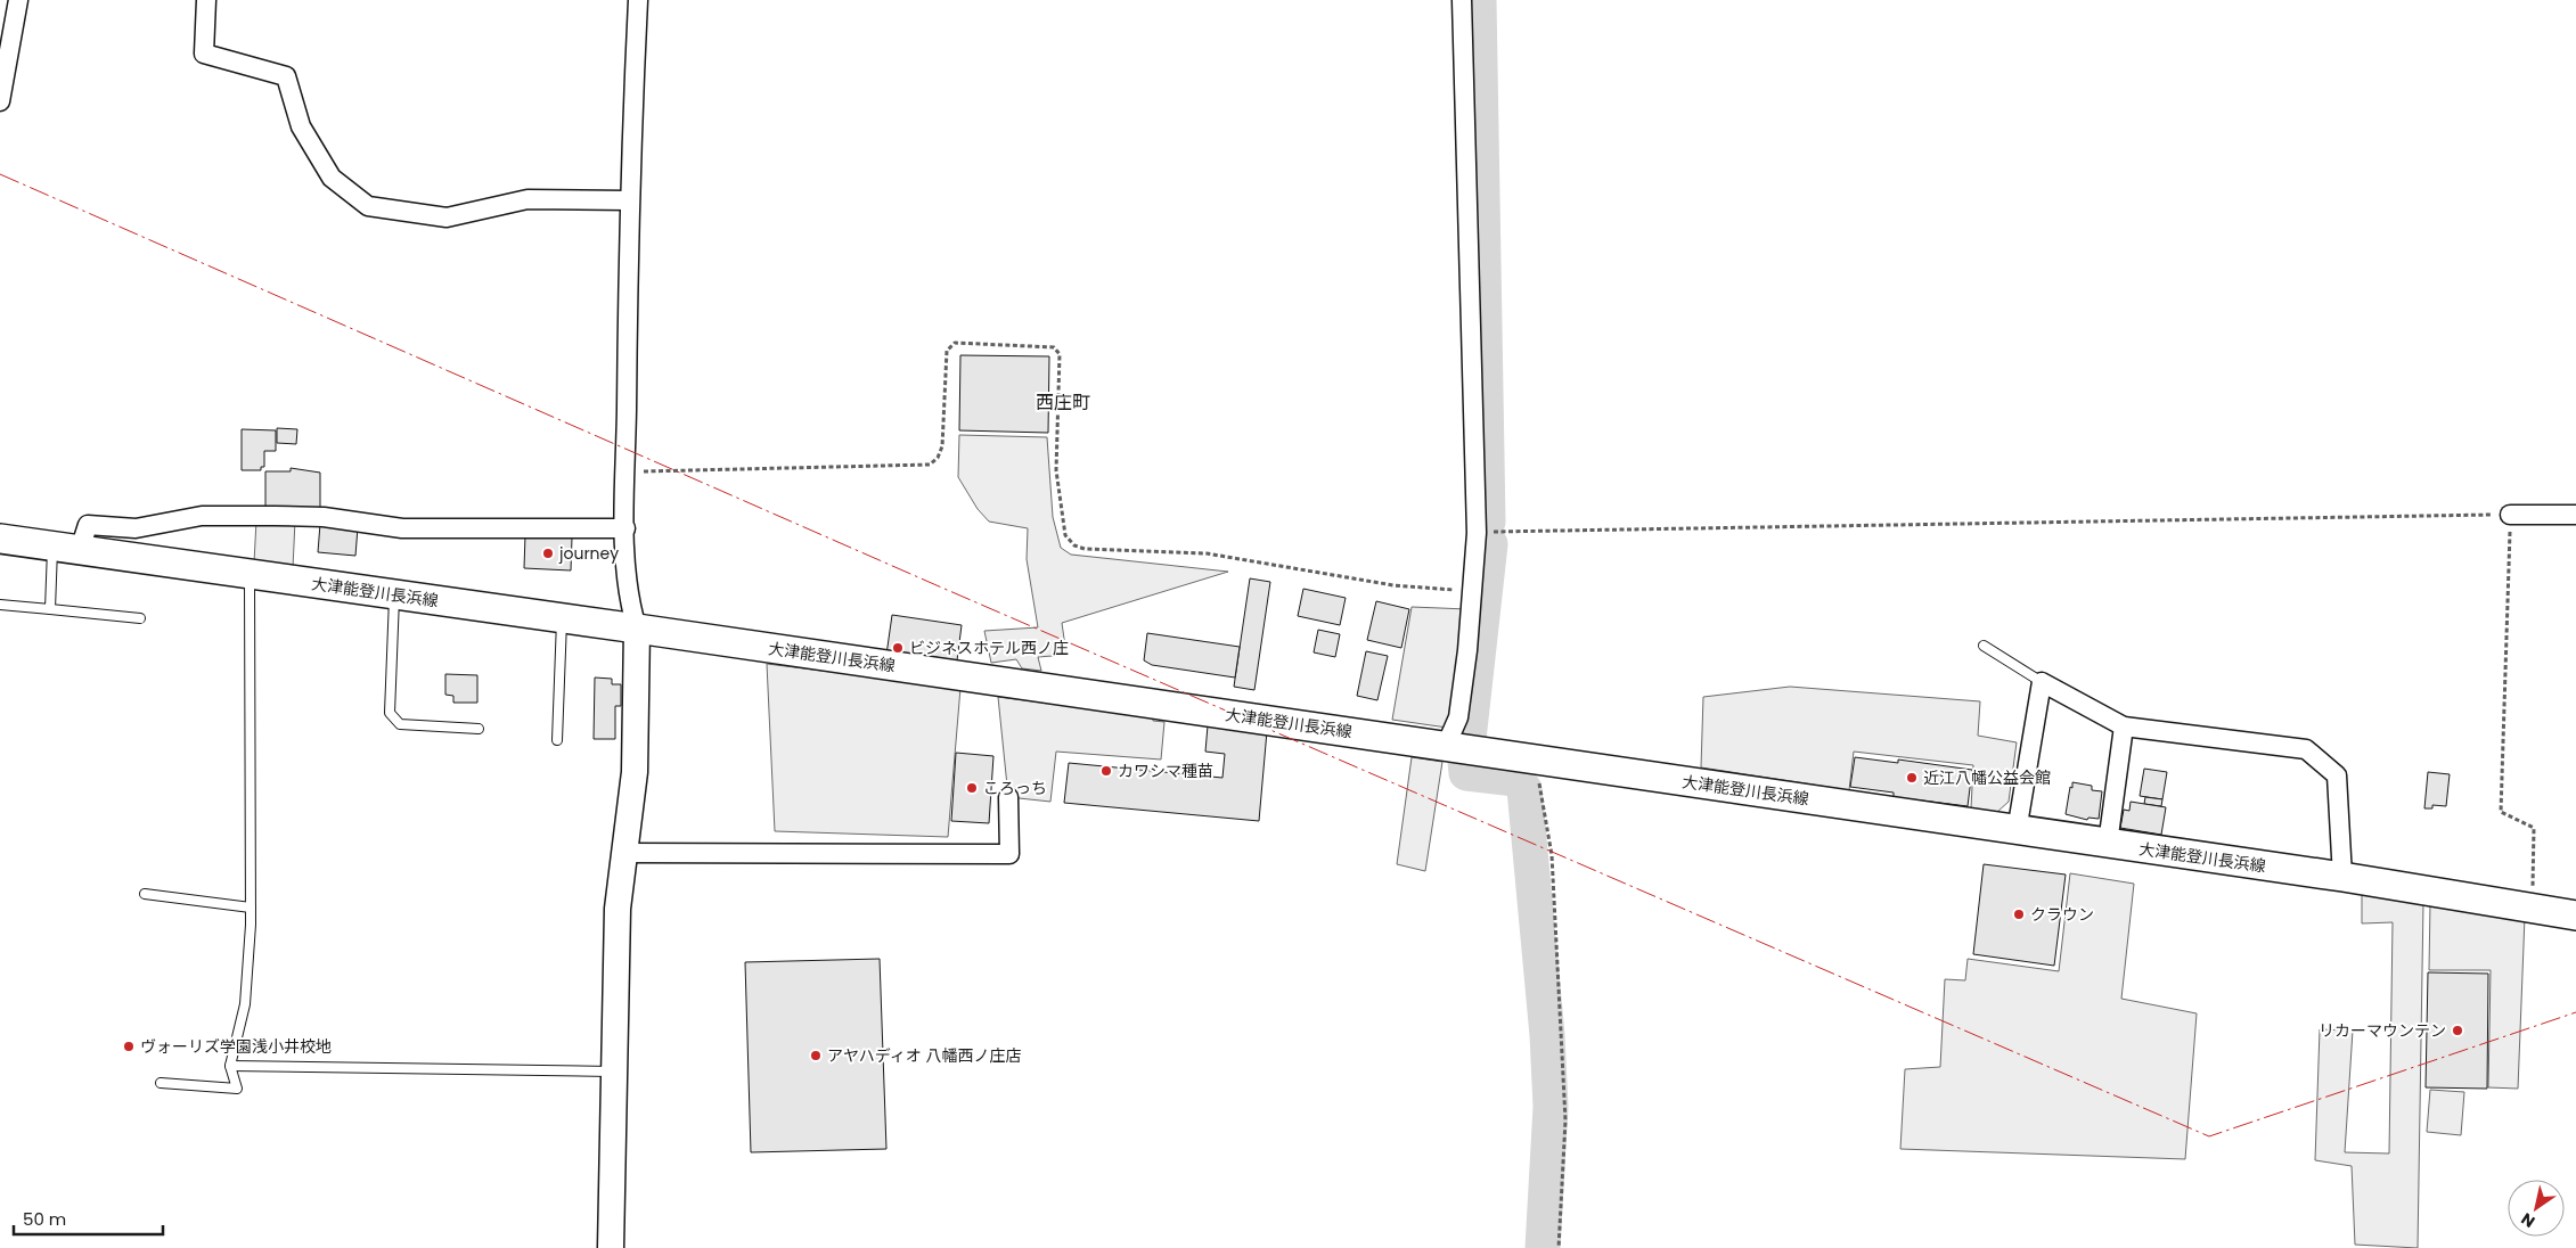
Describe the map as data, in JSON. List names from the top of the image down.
{
  "streets": {
    "main road": ["大津能登川長浜線"]
  },
  "districts": ["西庄町"],
  "places": [
    "journey",
    "ビジネスホテル西ノ庄",
    "カワシマ種苗",
    "近江八幡公益会館",
    "ころっち",
    "クラウン",
    "リカーマウンテン",
    "ヴォーリズ学園浅小井校地",
    "アヤハディオ 八幡西ノ庄店"
  ],
  "scale_bar": "50 m",
  "north": "bottom left"
}
